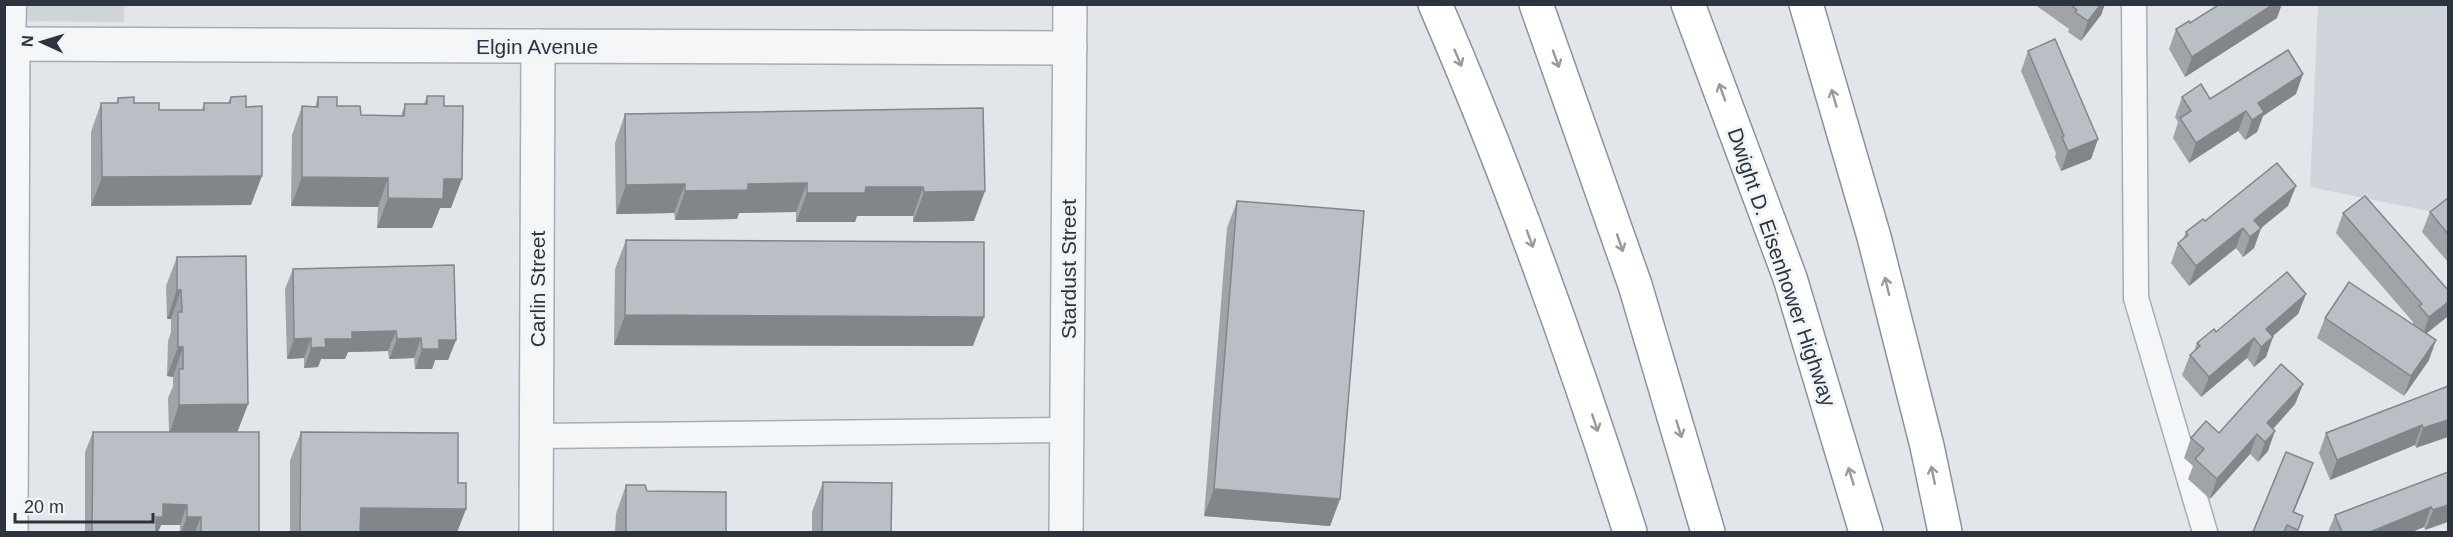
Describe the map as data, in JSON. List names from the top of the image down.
{
  "streets": {
    "highway": ["Dwight D. Eisenhower Highway"],
    "street": ["Elgin Avenue", "Stardust Street", "Carlin Street"]
  },
  "crossings": [
    ["Elgin Avenue", "Stardust Street"],
    ["Elgin Avenue", "Carlin Street"]
  ],
  "scale_bar": "20 m",
  "north": "left"
}
